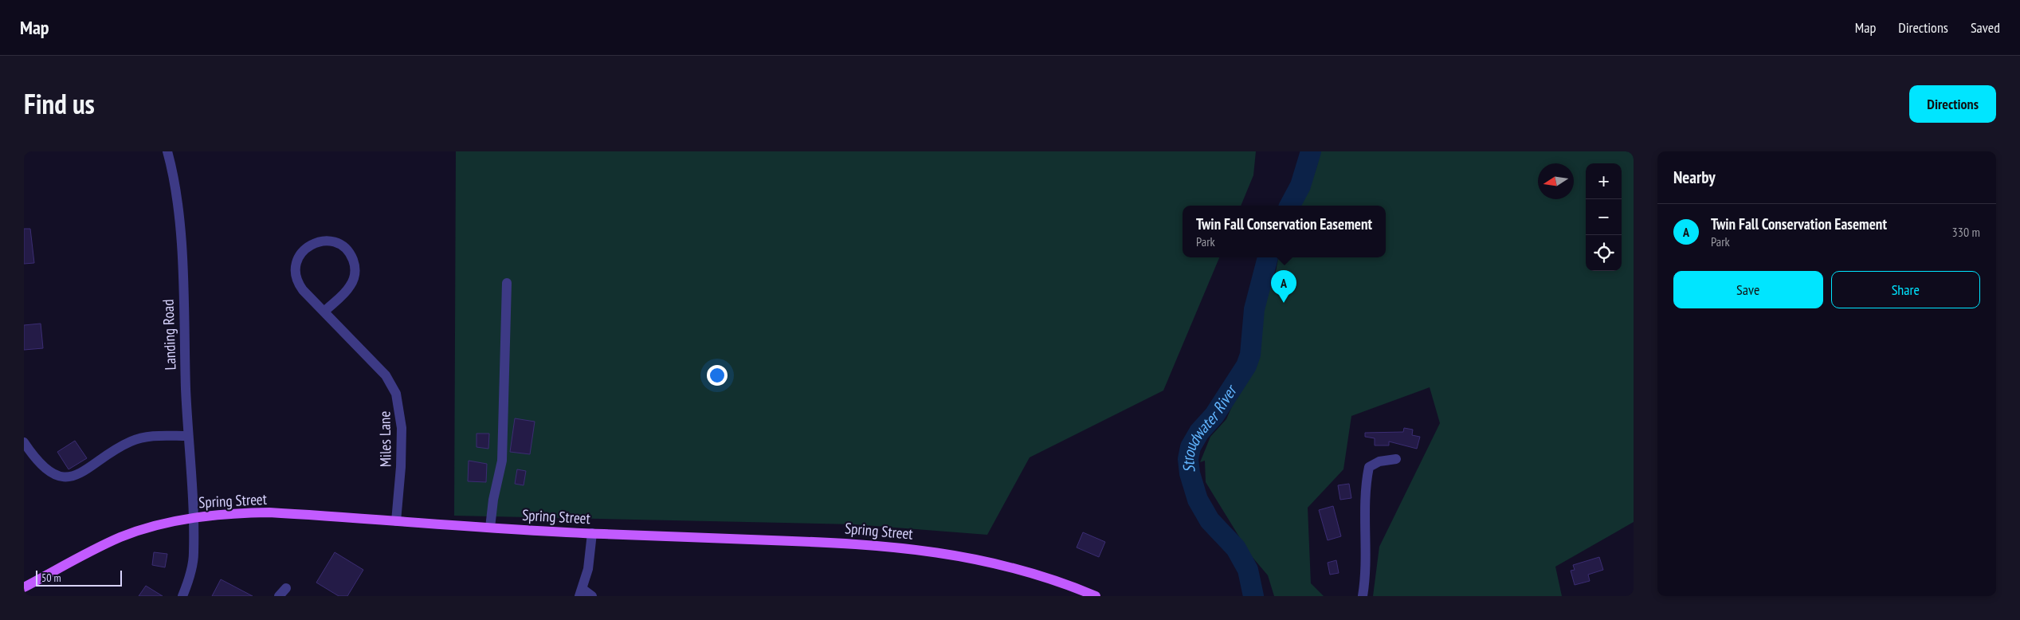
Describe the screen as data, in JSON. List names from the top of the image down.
{
  "streets": {
    "main road": ["Spring Street"],
    "street": ["Landing Road", "Miles Lane"]
  },
  "crossings": [
    ["Landing Road", "Spring Street"],
    ["Miles Lane", "Spring Street"]
  ],
  "water": ["Stroudwater River"],
  "scale_bar": "50 m",
  "north": "left",
  "page": {
    "header": "Map",
    "nav": ["Map", "Directions", "Saved"],
    "title": "Find us",
    "buttons": [
      "Directions",
      ["Save", "Share"]
    ],
    "heading": "Nearby",
    "map_buttons": ["+", "−"],
    "list": [
      {
        "mark": "A",
        "name": "Twin Fall Conservation Easement",
        "note": "Park",
        "value": "330 m"
      }
    ],
    "popup": ["Twin Fall Conservation Easement", "Park"],
    "pins": "A",
    "scale": "50 m"
  }
}
